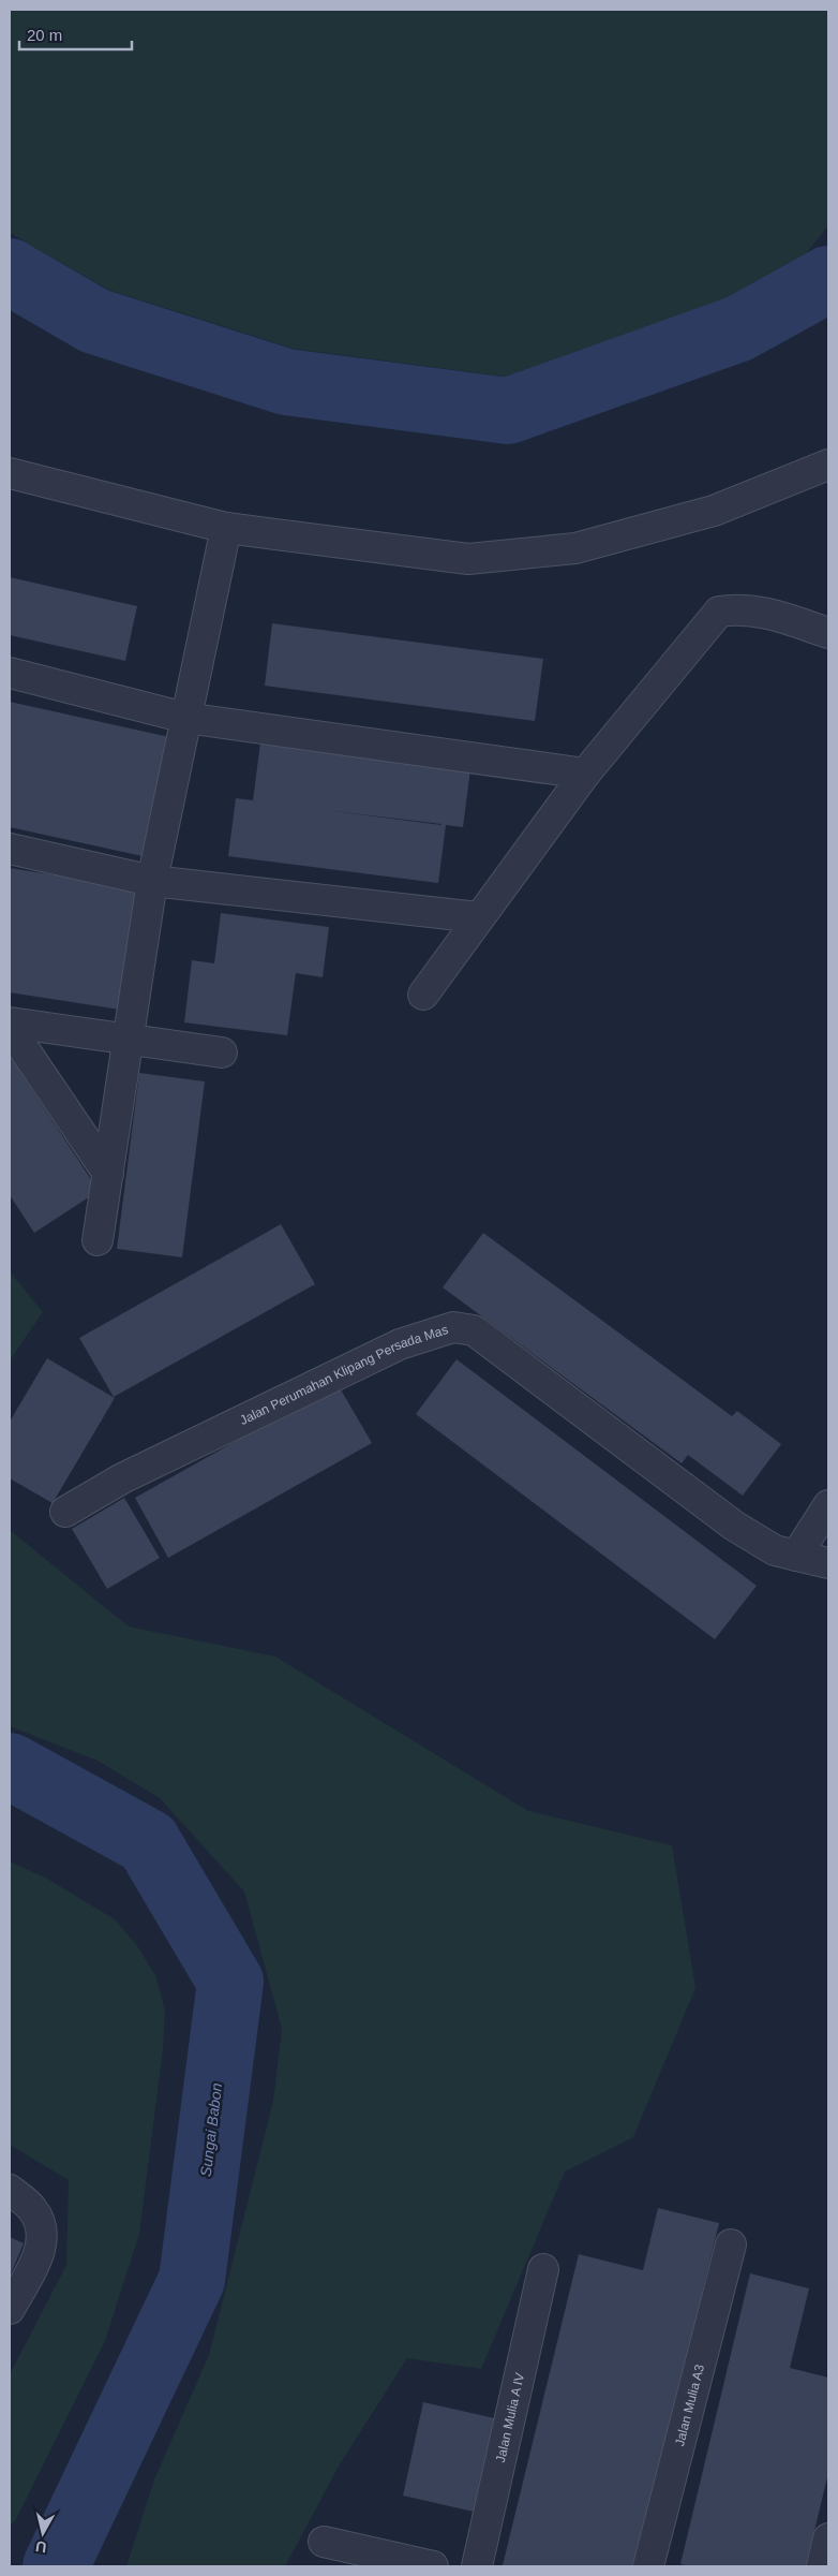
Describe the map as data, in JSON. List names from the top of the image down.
{
  "streets": {
    "street": ["Jalan Perumahan Klipang Persada Mas", "Jalan Mulia A3", "Jalan Mulia A IV"]
  },
  "water": ["Sungai Babon"],
  "scale_bar": "20 m",
  "north": "bottom"
}
